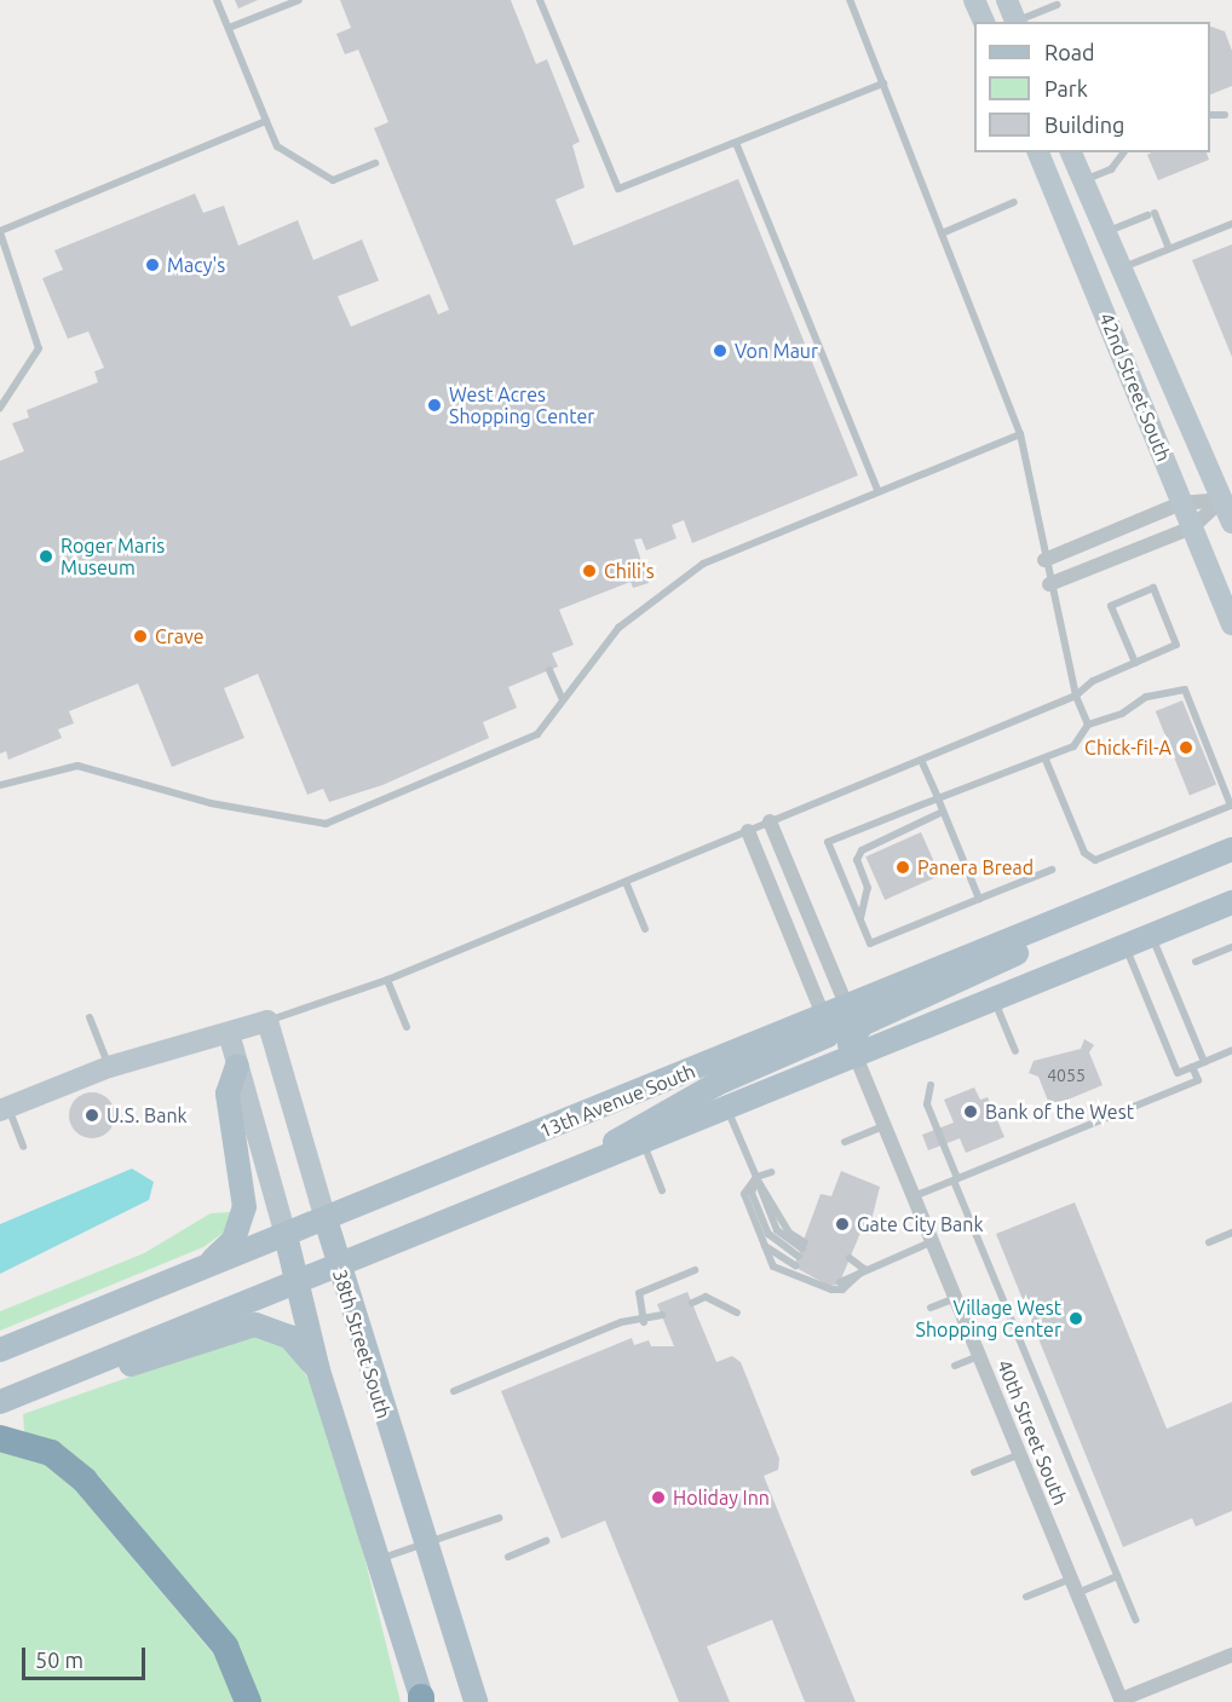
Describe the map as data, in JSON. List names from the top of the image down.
{
  "streets": {
    "main road": ["42nd Street South", "13th Avenue South", "38th Street South"],
    "street": ["40th Street South"]
  },
  "crossings": [
    ["13th Avenue South", "38th Street South"]
  ],
  "places": [
    "Macy's",
    "Von Maur",
    "West Acres Shopping Center",
    "Roger Maris Museum",
    "Chili's",
    "Crave",
    "Chick-fil-A",
    "Panera Bread",
    "Bank of the West",
    "U.S. Bank",
    "Gate City Bank",
    "Village West Shopping Center",
    "Holiday Inn"
  ],
  "house_numbers": ["4055"],
  "legend": ["Road", "Park", "Building"],
  "scale_bar": "50 m"
}
